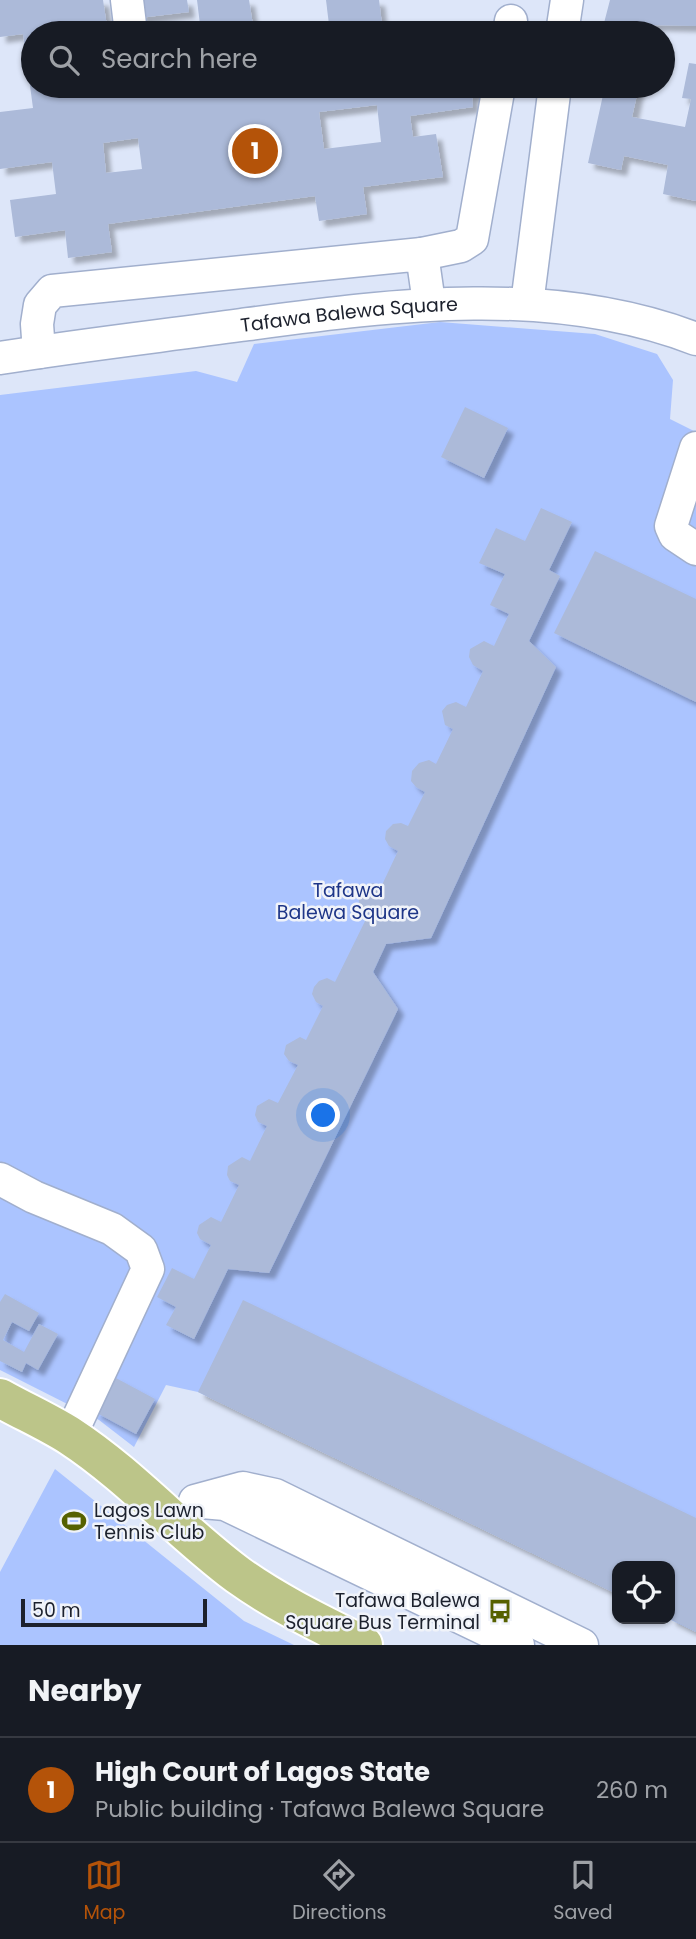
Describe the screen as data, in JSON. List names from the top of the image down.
{
  "streets": {
    "street": ["Tafawa Balewa Square"]
  },
  "parks": ["Tafawa Balewa Square"],
  "places": {
    "sports": ["Lagos Lawn Tennis Club"],
    "bus stop": ["Tafawa Balewa Square Bus Terminal"]
  },
  "scale_bar": "50 m",
  "page": {
    "search": "Search here",
    "pins": "1",
    "scale": "50 m",
    "heading": "Nearby",
    "list": [
      {
        "mark": "1",
        "name": "High Court of Lagos State",
        "note": "Public building · Tafawa Balewa Square",
        "value": "260 m"
      }
    ],
    "nav": ["Map", "Directions", "Saved"]
  }
}
